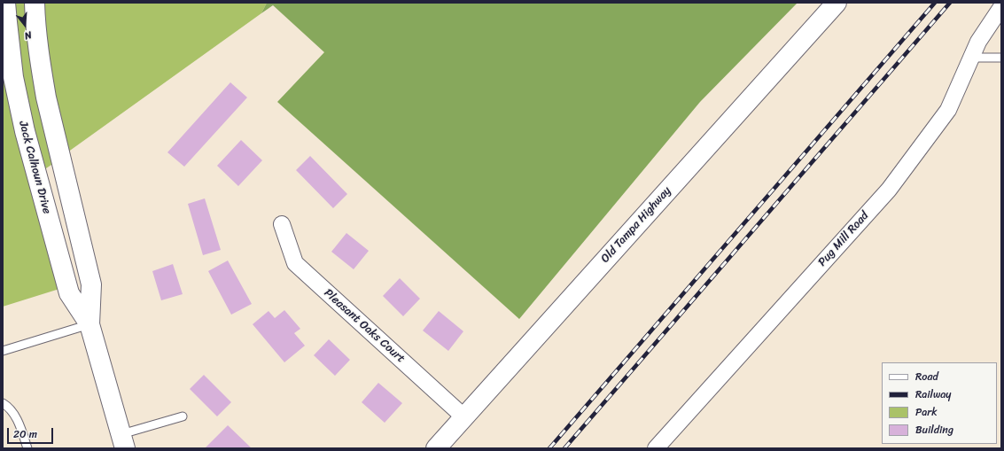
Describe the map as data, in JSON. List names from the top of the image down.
{
  "streets": {
    "street": [
      "Jack Calhoun Drive",
      "Old Tampa Highway",
      "Pug Mill Road",
      "Pleasant Oaks Court"
    ]
  },
  "crossings": [
    ["Old Tampa Highway", "Pleasant Oaks Court"]
  ],
  "legend": [
    "Road",
    "Railway",
    "Park",
    "Building"
  ],
  "scale_bar": "20 m",
  "north": "bottom"
}
